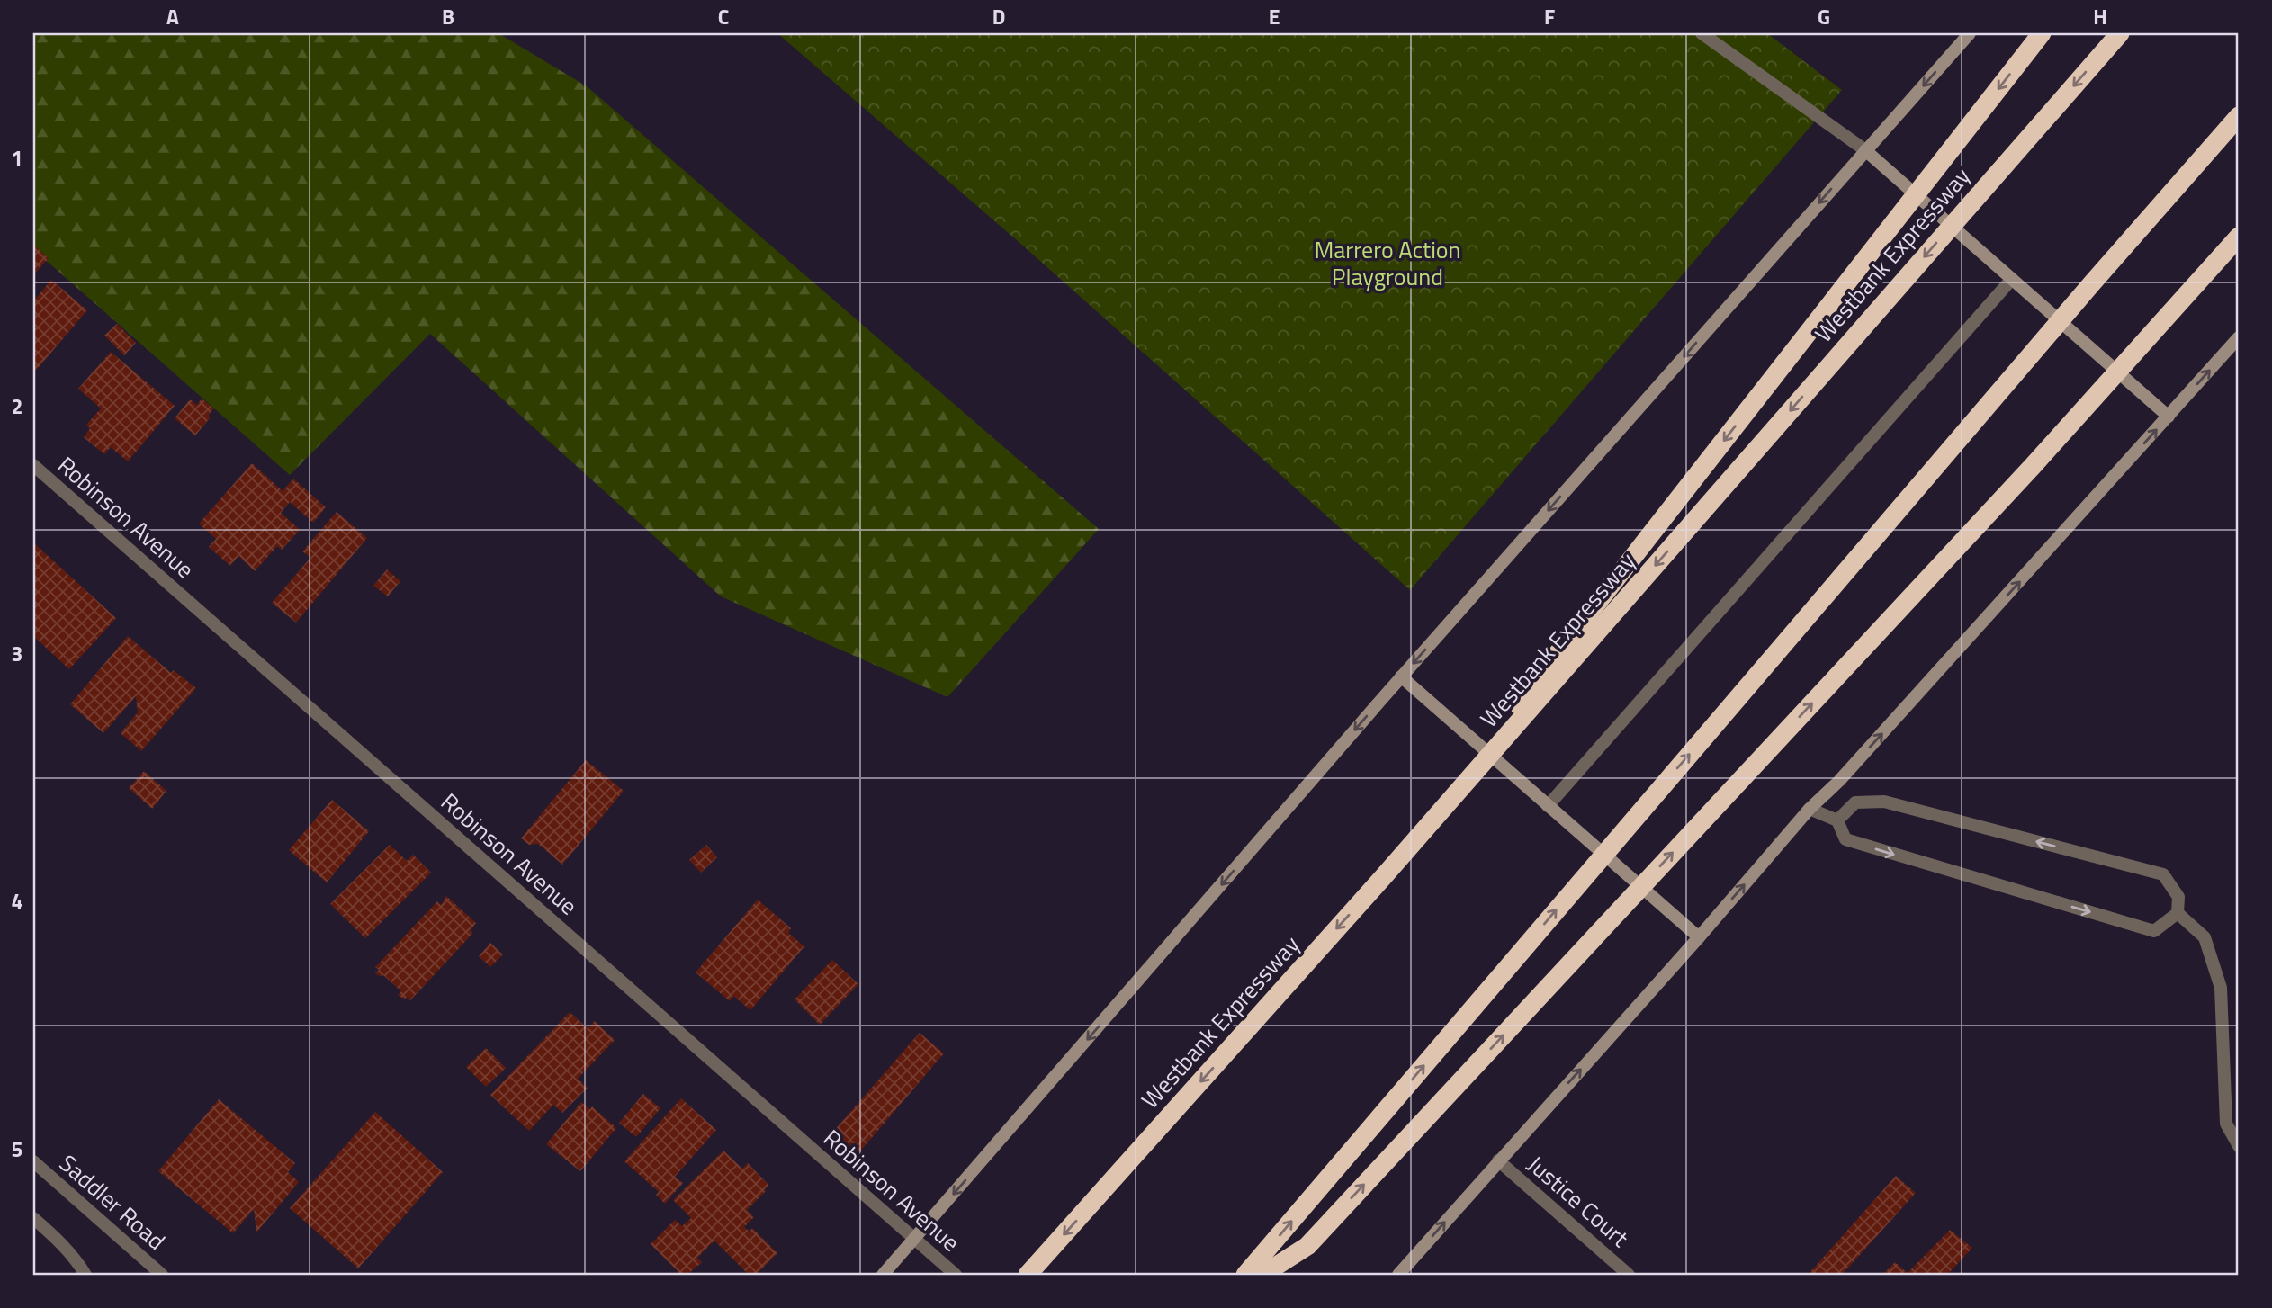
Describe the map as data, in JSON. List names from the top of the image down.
{
  "streets": {
    "highway": ["Westbank Expressway"],
    "street": ["Robinson Avenue", "Justice Court", "Saddler Road"]
  },
  "parks": ["Marrero Action Playground"],
  "grid": {
    "columns": [
      "A",
      "B",
      "C",
      "D",
      "E",
      "F",
      "G",
      "H"
    ],
    "rows": [
      "1",
      "2",
      "3",
      "4",
      "5"
    ]
  }
}
